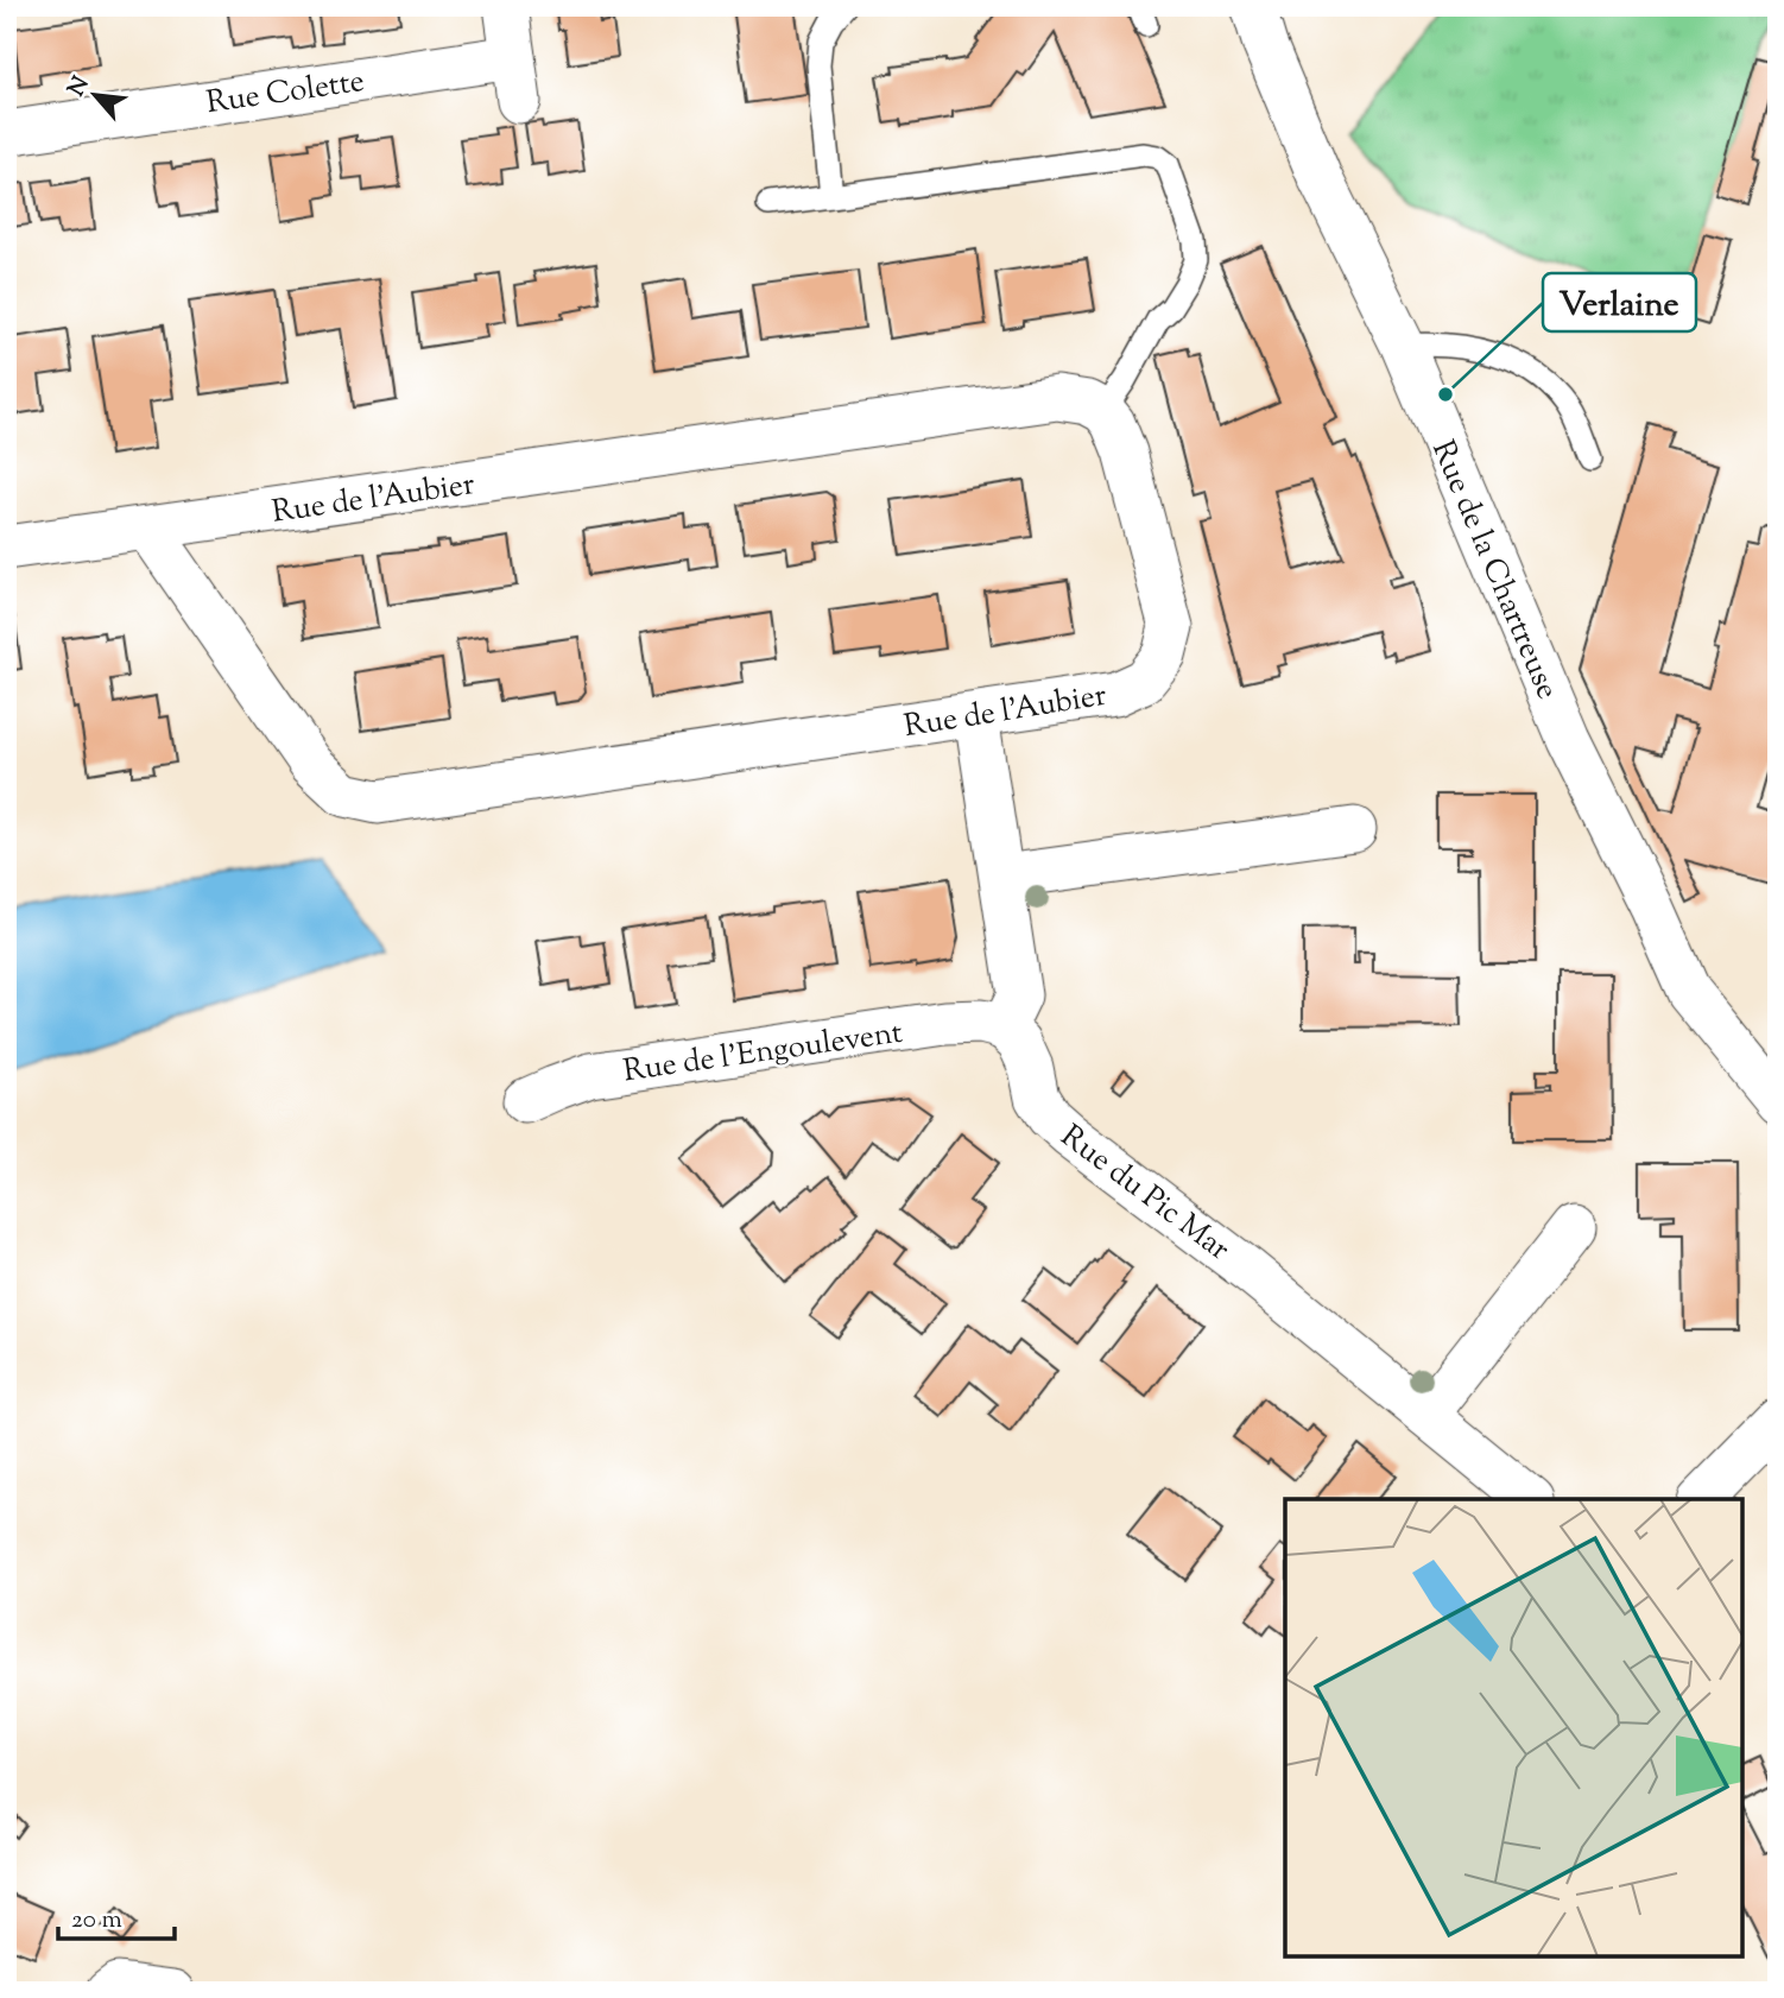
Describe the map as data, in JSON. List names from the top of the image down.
{
  "streets": {
    "street": [
      "Rue Colette",
      "Rue de l'Aubier",
      "Rue de la Chartreuse",
      "Rue de l'Engoulevent",
      "Rue du Pic Mar"
    ]
  },
  "crossings": [
    ["Rue de l'Engoulevent", "Rue du Pic Mar"]
  ],
  "places": ["Verlaine"],
  "scale_bar": "20 m",
  "north": "top left"
}
